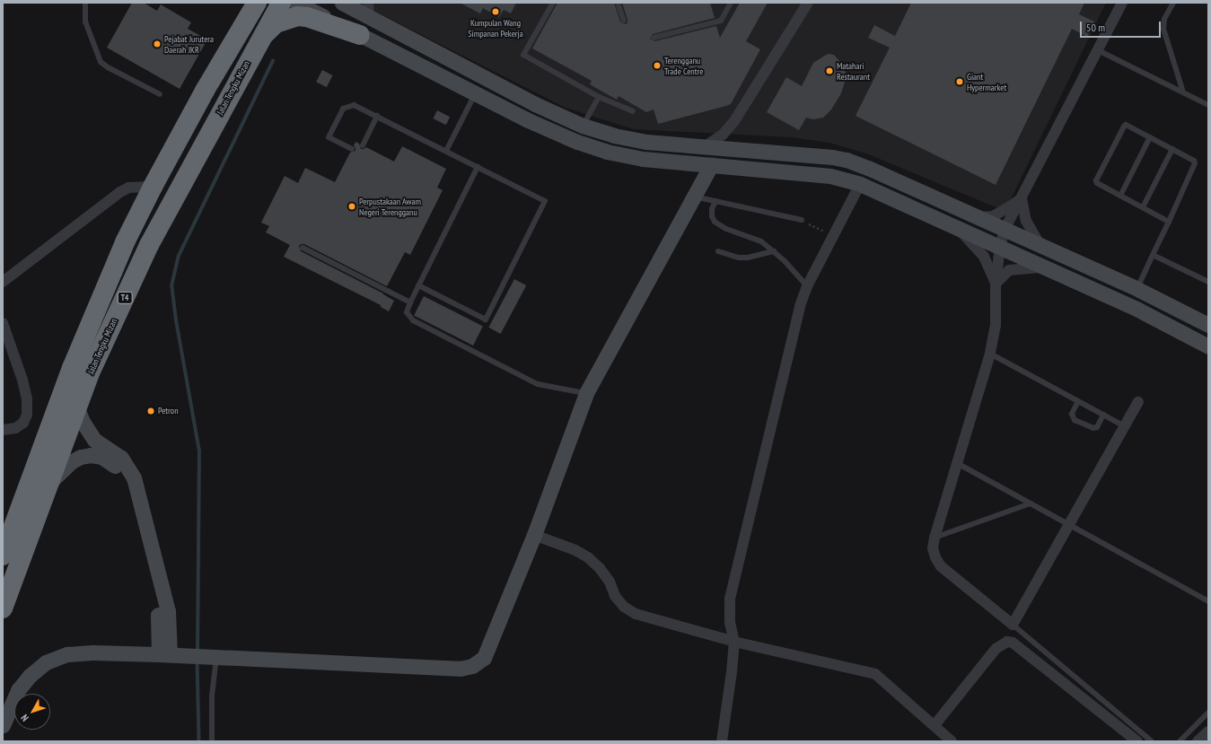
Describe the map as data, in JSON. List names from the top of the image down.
{
  "streets": {
    "highway": ["Jalan Tengku Mizan", "T4"]
  },
  "places": [
    "Kumpulan Wang Simpanan Pekerja",
    "Pejabat Jurutera Daerah JKR",
    "Terengganu Trade Centre",
    "Matahari Restaurant",
    "Giant Hypermarket",
    "Perpustakaan Awam Negeri Terengganu",
    "Petron"
  ],
  "scale_bar": "50 m",
  "north": "bottom left"
}
